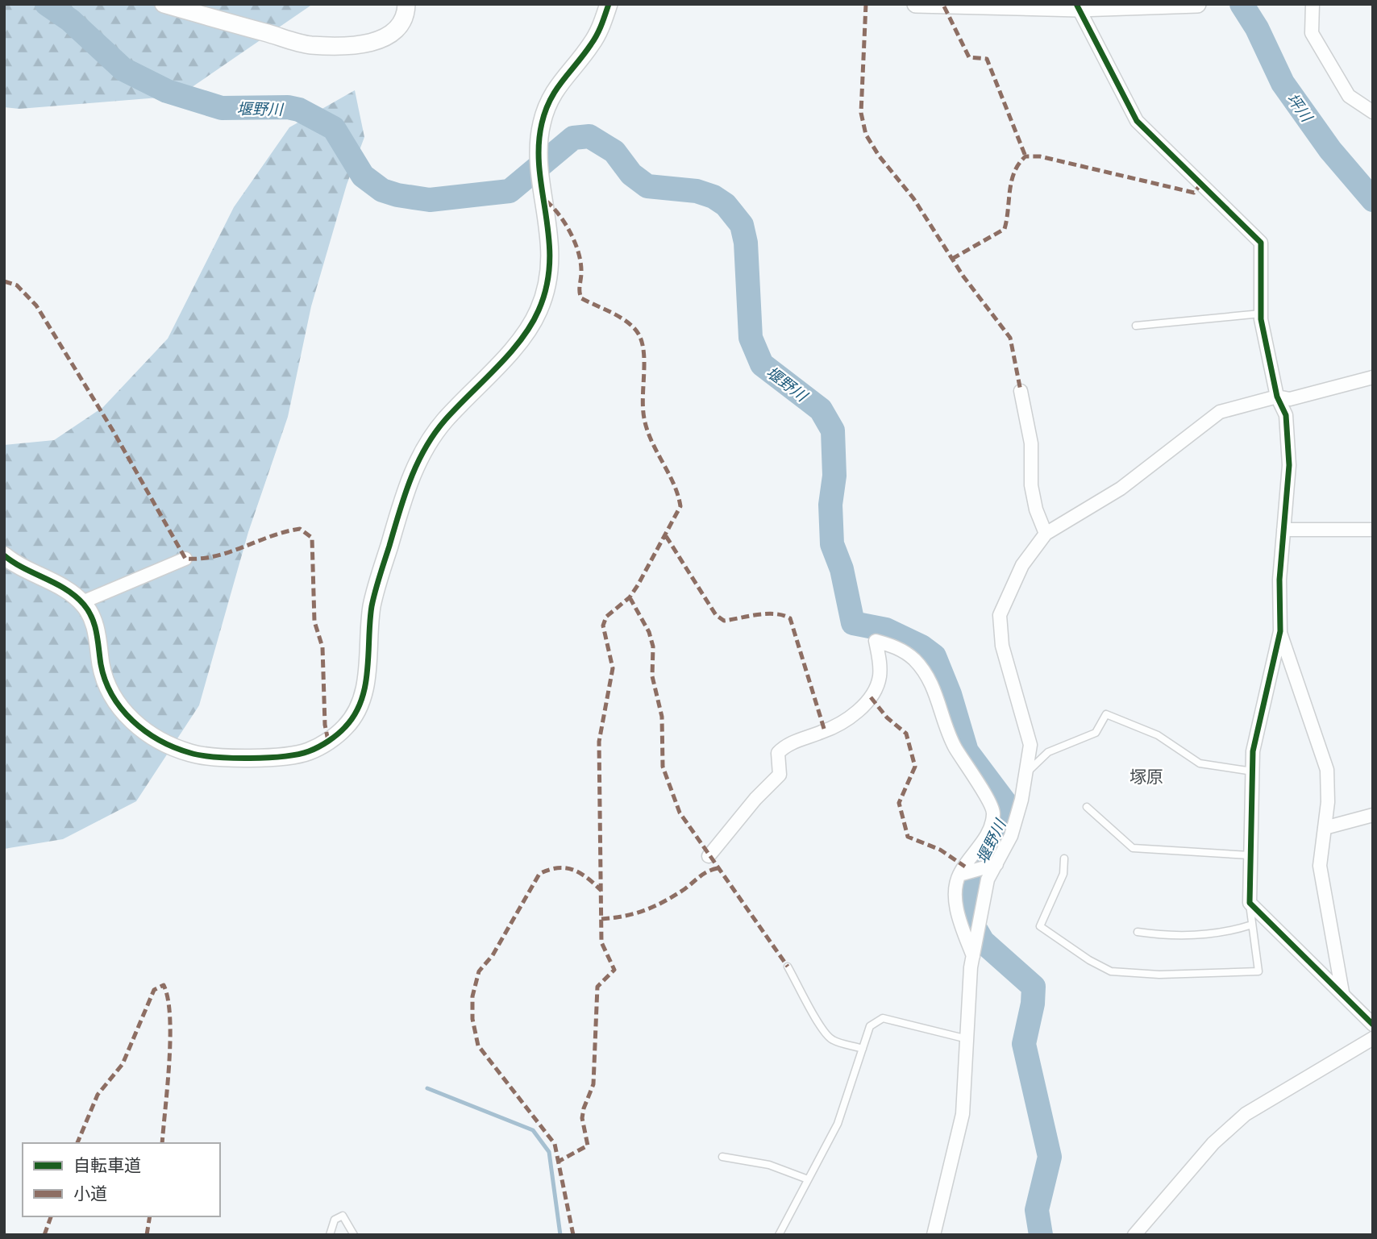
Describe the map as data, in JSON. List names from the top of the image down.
{
  "districts": ["塚原"],
  "water": ["坪川", "堰野川"],
  "legend": ["自転車道", "小道"]
}
